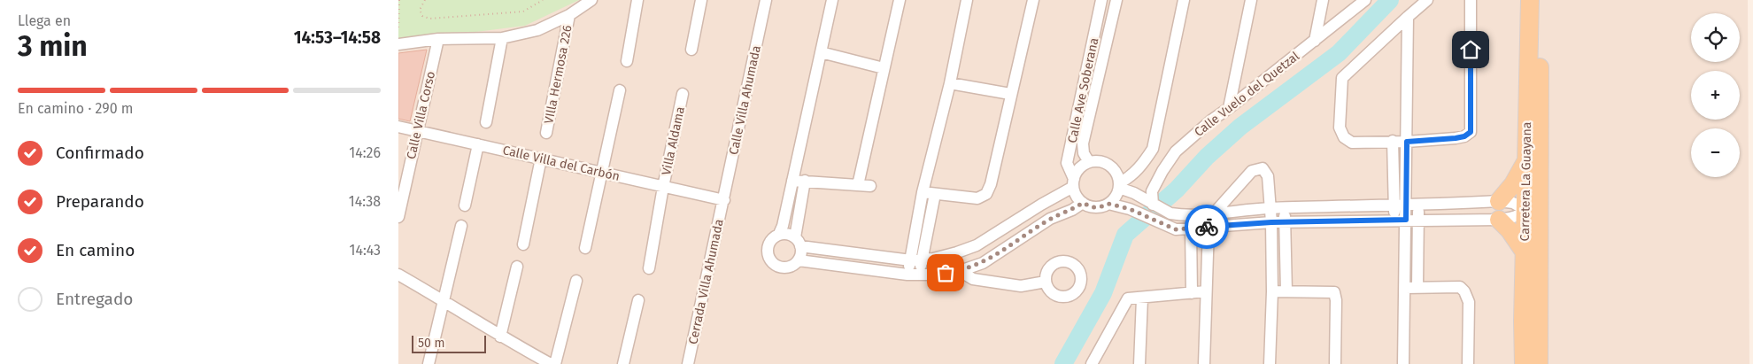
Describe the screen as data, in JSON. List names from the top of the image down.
{
  "streets": {
    "main road": ["Carretera La Guayana"],
    "street": [
      "VIlla Hermosa 226",
      "Calle Ave Soberana",
      "Calle Vuelo del Quetzal",
      "Calle Villa Ahumada",
      "Calle Villa Corso",
      "Villa Aldama",
      "Calle Villa del Carbón",
      "Cerrada Villa Ahumada"
    ]
  },
  "crossings": [
    ["Calle Villa Ahumada", "Calle Villa del Carbón"],
    ["Calle Villa Ahumada", "Cerrada Villa Ahumada"],
    ["Calle Villa Corso", "Calle Villa del Carbón"],
    ["Villa Aldama", "Calle Villa del Carbón"],
    ["Calle Villa del Carbón", "Cerrada Villa Ahumada"]
  ],
  "scale_bar": "50 m",
  "page": {
    "heading": ["3 min", "Llega en", "14:53–14:58"],
    "map_buttons": ["+", "−"],
    "bar": "En camino · 290 m",
    "list": [
      ["Confirmado", "14:26"],
      ["Preparando", "14:38"],
      ["En camino", "14:43"],
      "Entregado"
    ],
    "scale": "50 m"
  }
}
